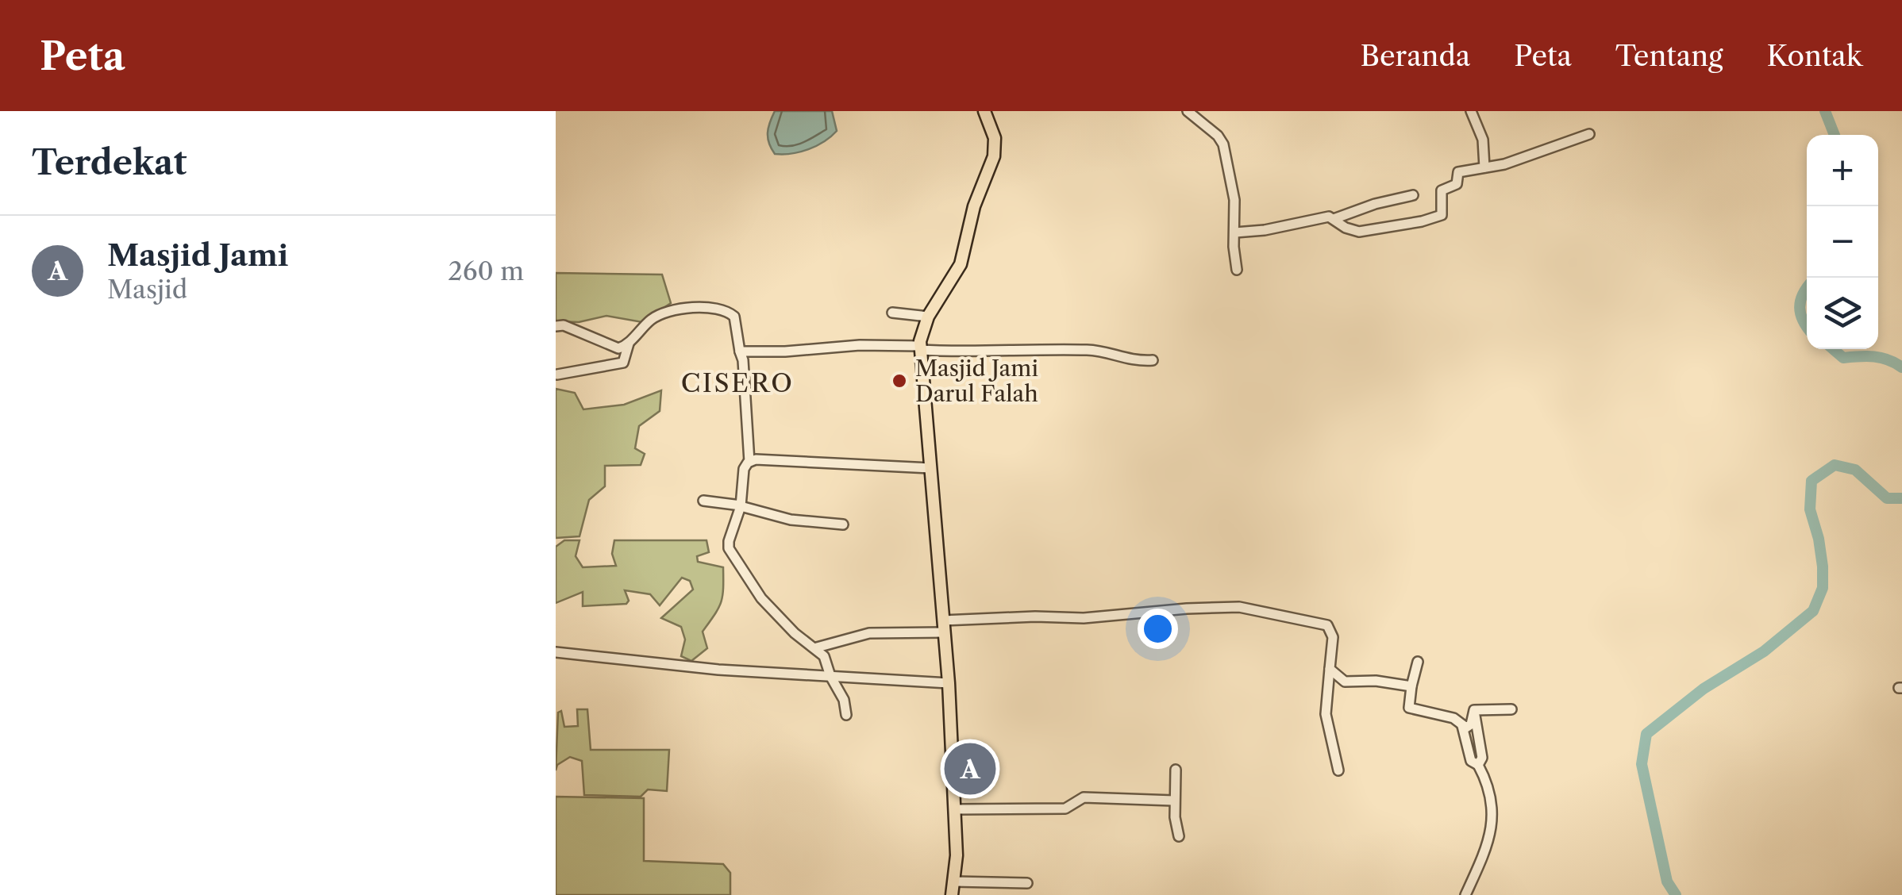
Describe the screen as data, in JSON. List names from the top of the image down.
{
  "districts": ["CISERO"],
  "places": ["Masjid Jami Darul Falah"],
  "page": {
    "header": "Peta",
    "nav": [
      "Beranda",
      "Peta",
      "Tentang",
      "Kontak"
    ],
    "heading": "Terdekat",
    "map_buttons": ["+", "−"],
    "list": [
      {
        "mark": "A",
        "name": "Masjid Jami",
        "note": "Masjid",
        "value": "260 m"
      }
    ],
    "pins": "A"
  }
}
